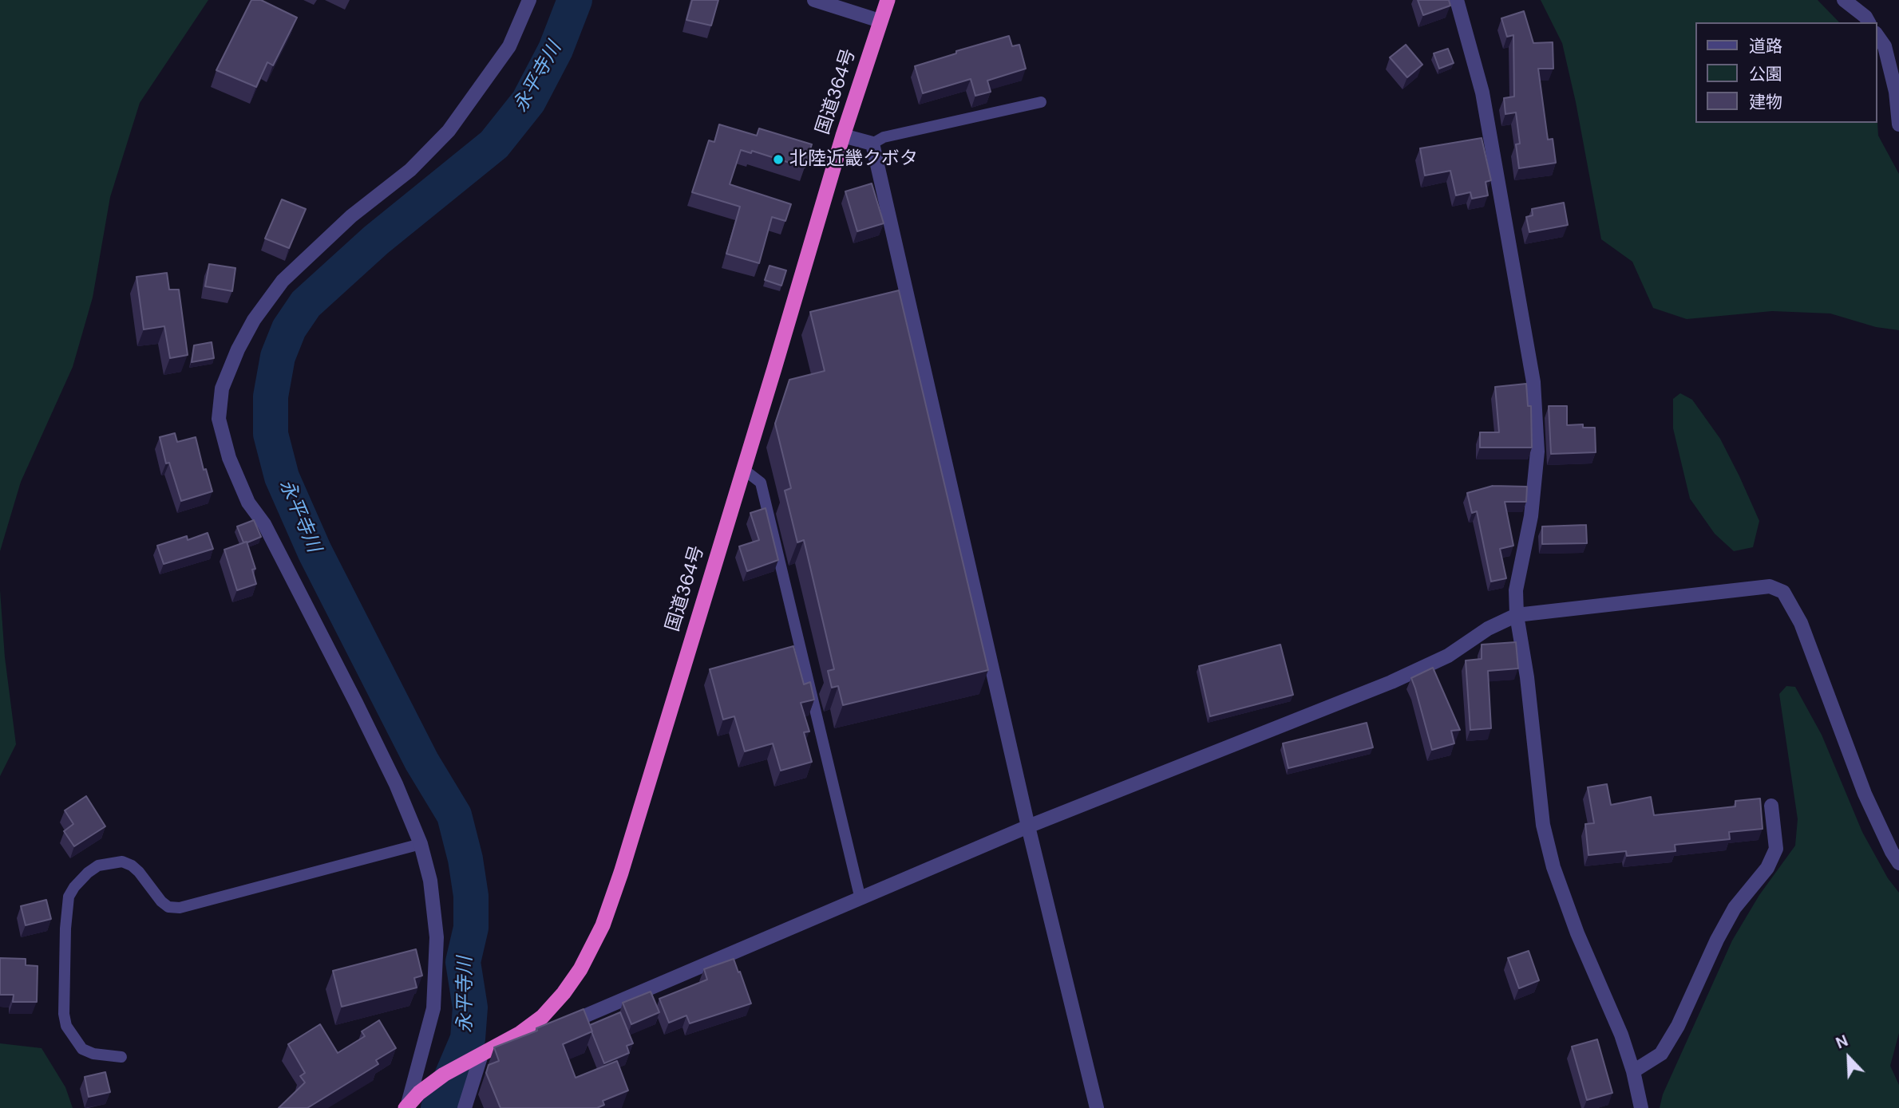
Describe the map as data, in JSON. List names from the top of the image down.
{
  "streets": {
    "highway": ["国道364号"]
  },
  "water": ["永平寺川"],
  "places": ["北陸近畿クボタ"],
  "legend": ["道路", "公園", "建物"],
  "north": "top left"
}
